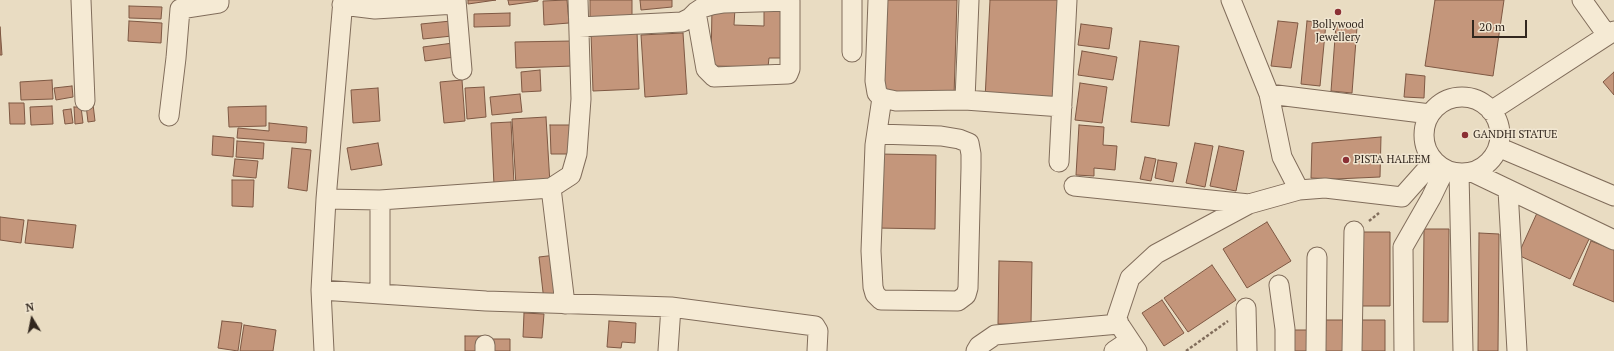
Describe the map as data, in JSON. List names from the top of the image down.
{
  "places": ["Bollywood Jewellery", "GANDHI STATUE", "PISTA HALEEM"],
  "scale_bar": "20 m",
  "north": "top"
}
